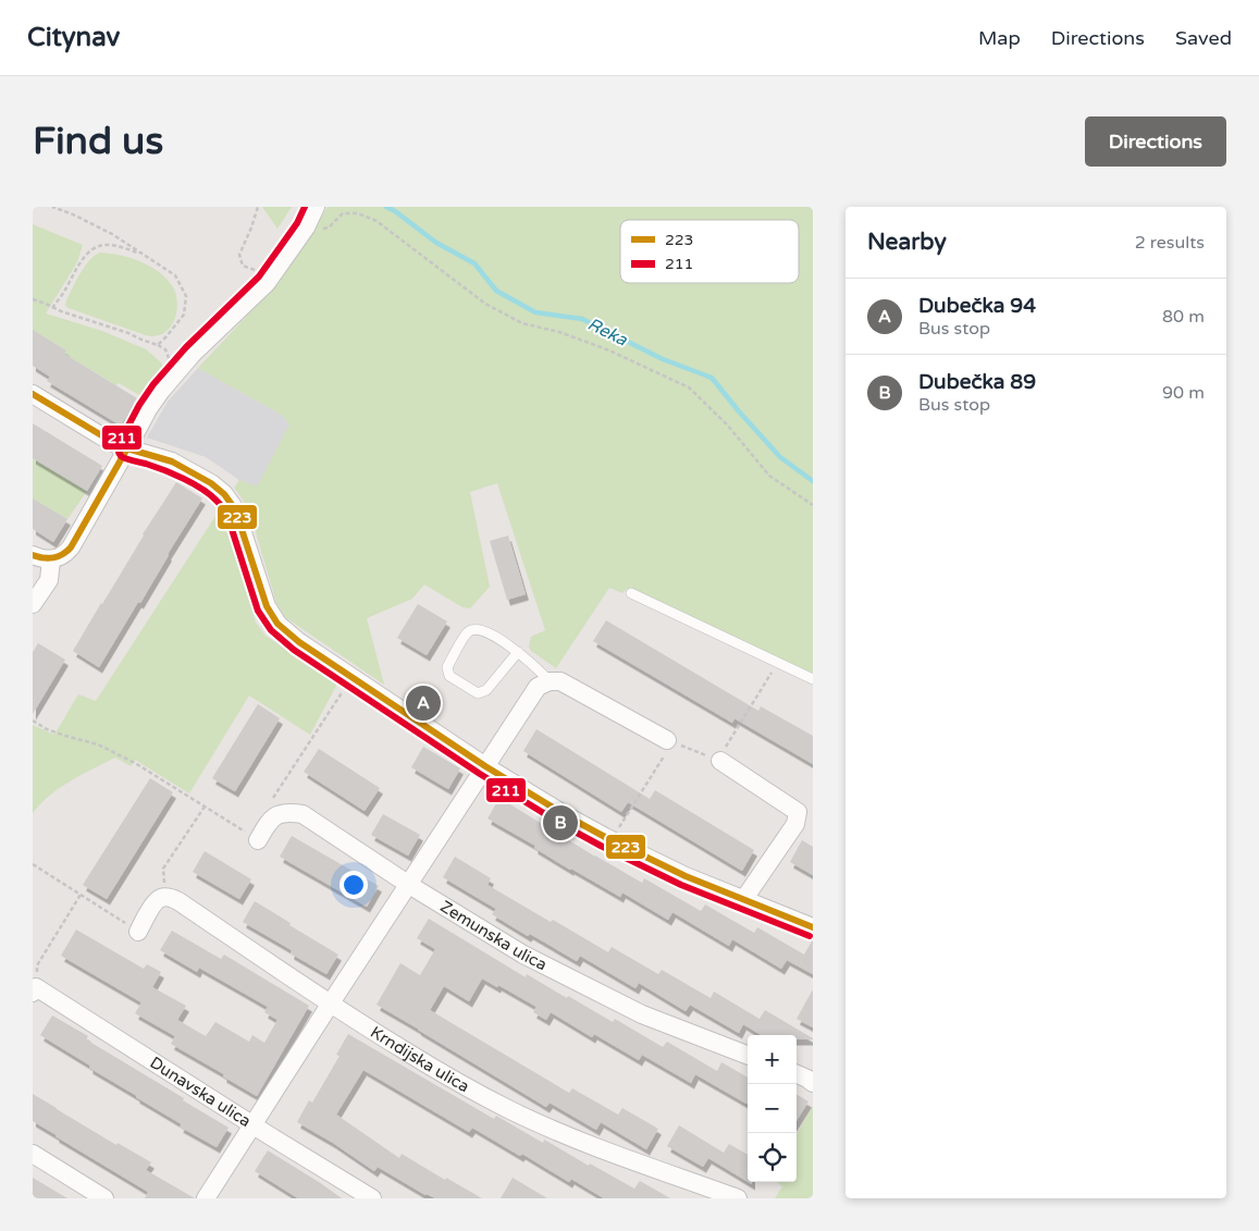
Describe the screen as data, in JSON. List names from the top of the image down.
{
  "streets": {
    "street": ["Zemunska ulica", "Krndijska ulica", "Dunavska ulica"]
  },
  "water": ["Reka"],
  "lines": ["transit line 211", "transit line 223"],
  "legend": ["223", "211"],
  "page": {
    "header": "Citynav",
    "nav": ["Map", "Directions", "Saved"],
    "buttons": "Directions",
    "title": "Find us",
    "heading": ["Nearby", "2 results"],
    "list": [
      {
        "mark": "A",
        "name": "Dubečka 94",
        "note": "Bus stop",
        "value": "80 m"
      },
      {
        "mark": "B",
        "name": "Dubečka 89",
        "note": "Bus stop",
        "value": "90 m"
      }
    ],
    "pins": ["A", "B"],
    "map_buttons": ["+", "−"]
  }
}
